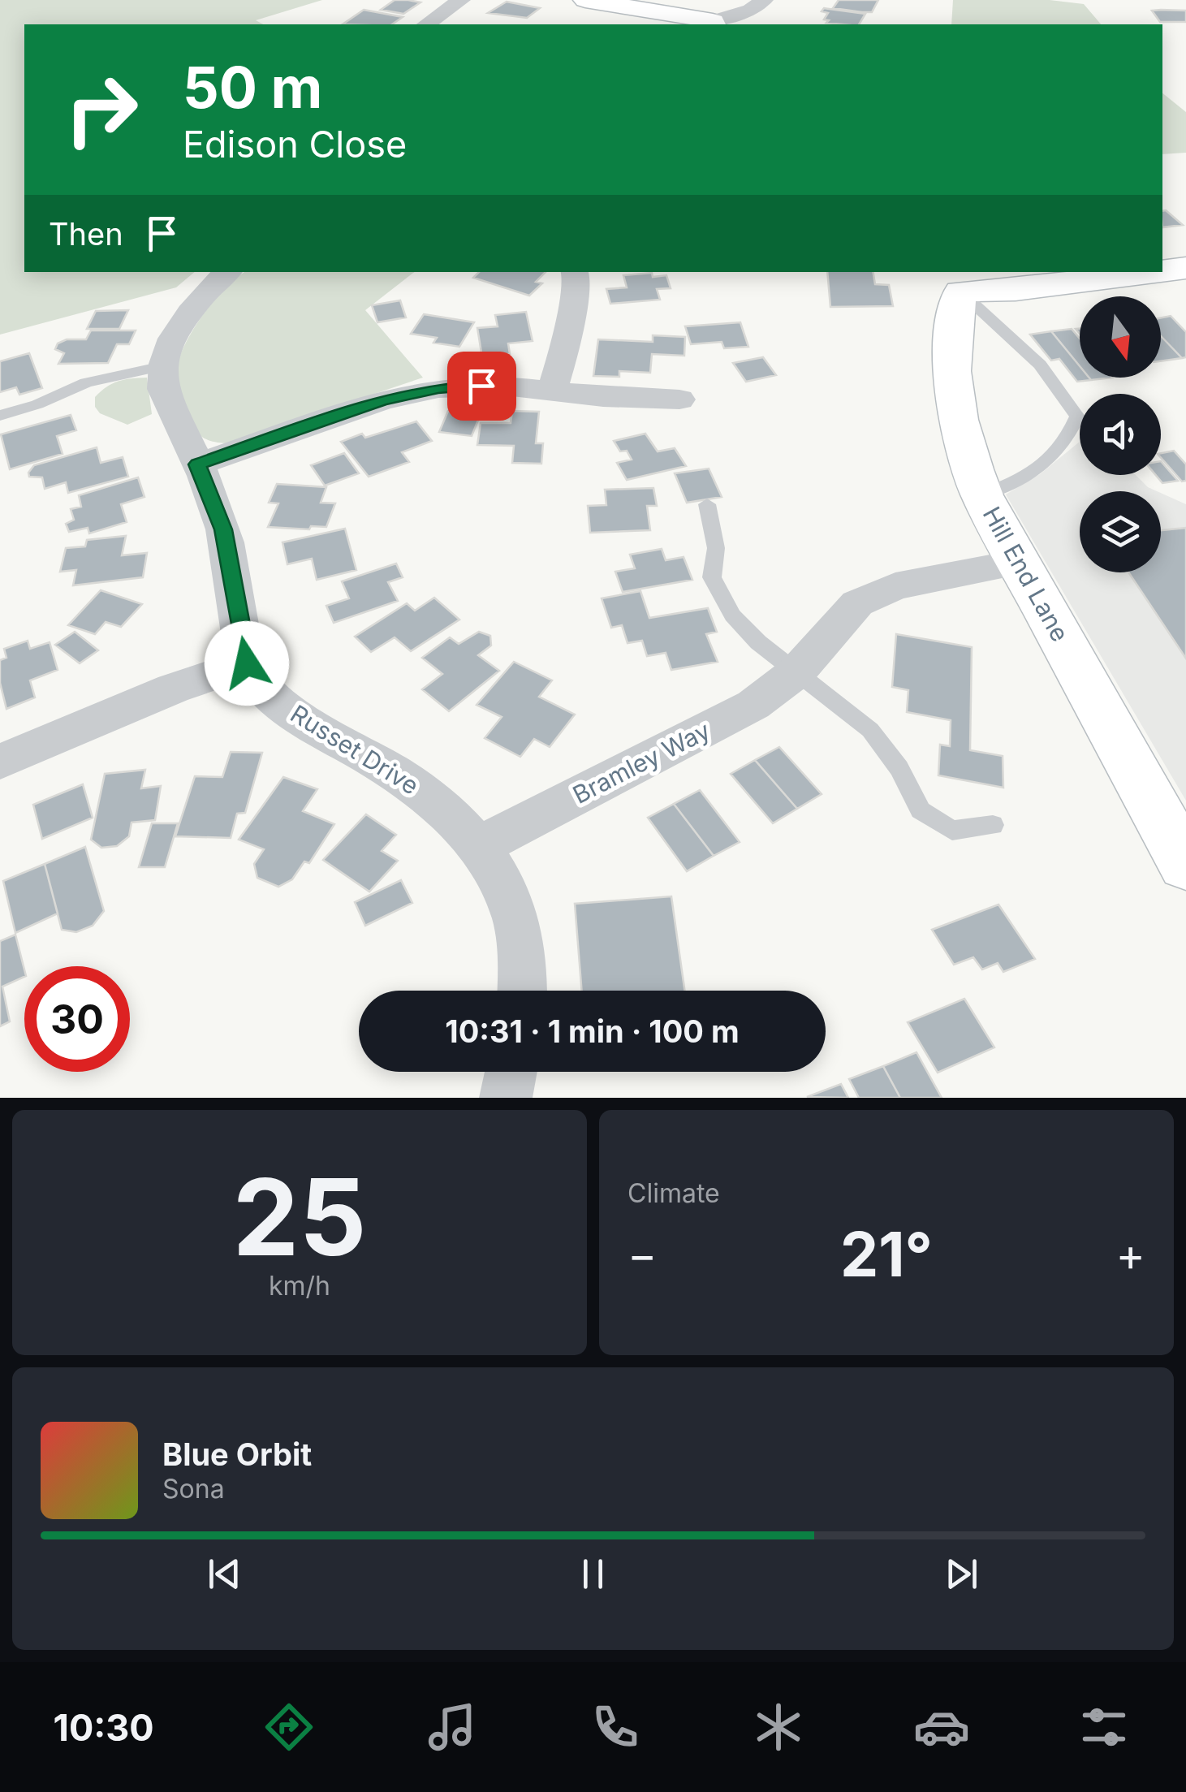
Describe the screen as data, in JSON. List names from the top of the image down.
{
  "streets": {
    "street": ["Hill End Lane", "Russet Drive", "Bramley Way"]
  },
  "crossings": [
    ["Hill End Lane", "Bramley Way"],
    ["Russet Drive", "Bramley Way"]
  ],
  "north": "bottom",
  "page": {
    "turn": ["50 m", "Edison Close"],
    "then": "Then",
    "limit": "30",
    "trip": "10:31 · 1 min · 100 m",
    "tile": [
      ["25", "km/h"],
      "Climate"
    ],
    "heat": ["−", "21°", "+"],
    "song": ["Blue Orbit", "Sona"],
    "tabs": "10:30"
  }
}
